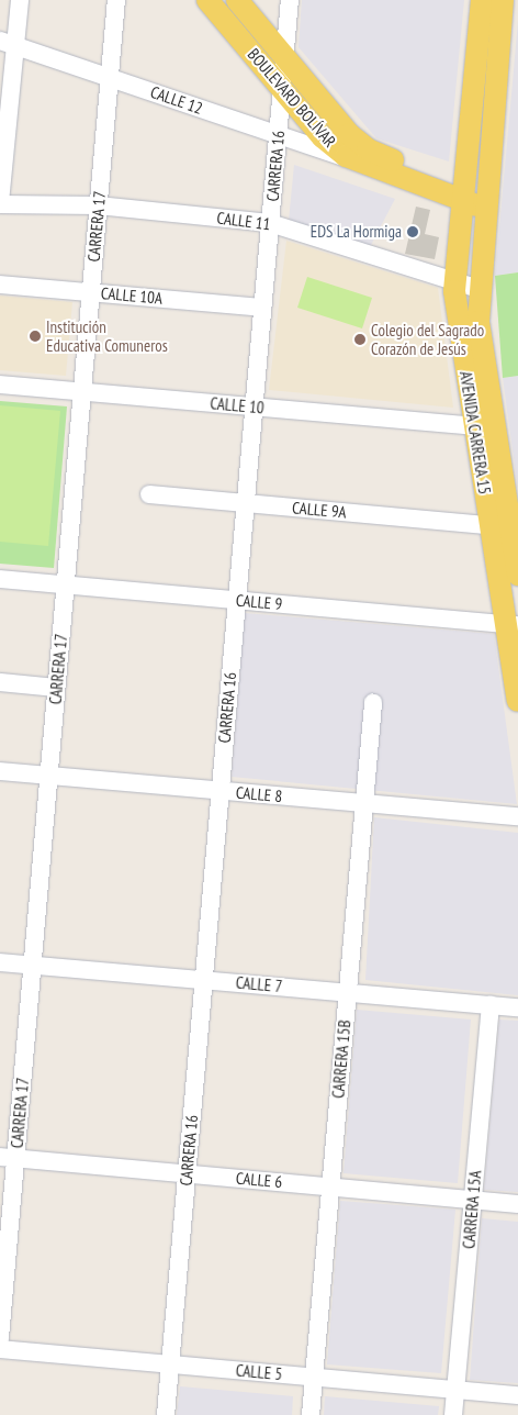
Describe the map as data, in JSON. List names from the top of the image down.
{
  "streets": {
    "main road": ["BOULEVARD BOLÍVAR", "AVENIDA CARRERA 15"],
    "street": [
      "CALLE 12",
      "CARRERA 16",
      "CALLE 11",
      "CARRERA 17",
      "CALLE 10A",
      "CALLE 10",
      "CALLE 9A",
      "CALLE 9",
      "CALLE 8",
      "CALLE 7",
      "CARRERA 15B",
      "CALLE 6",
      "CARRERA 15A",
      "CALLE 5"
    ]
  },
  "crossings": [
    ["BOULEVARD BOLÍVAR", "CALLE 12"],
    ["BOULEVARD BOLÍVAR", "CARRERA 16"],
    ["BOULEVARD BOLÍVAR", "AVENIDA CARRERA 15"],
    ["CALLE 12", "CARRERA 16"],
    ["CALLE 12", "CARRERA 17"],
    ["CARRERA 16", "CALLE 11"],
    ["CARRERA 16", "CALLE 10A"],
    ["CARRERA 16", "CALLE 10"],
    ["CARRERA 16", "CALLE 9A"],
    ["CARRERA 16", "CALLE 9"],
    ["CARRERA 16", "CALLE 8"],
    ["CARRERA 16", "CALLE 7"],
    ["CARRERA 16", "CALLE 6"],
    ["CARRERA 16", "CALLE 5"],
    ["CALLE 11", "CARRERA 17"],
    ["CALLE 11", "AVENIDA CARRERA 15"],
    ["CARRERA 17", "CALLE 10A"],
    ["CARRERA 17", "CALLE 10"],
    ["CARRERA 17", "CALLE 9"],
    ["CARRERA 17", "CALLE 8"],
    ["CARRERA 17", "CALLE 7"],
    ["CARRERA 17", "CALLE 6"],
    ["CALLE 10", "AVENIDA CARRERA 15"],
    ["AVENIDA CARRERA 15", "CALLE 9A"],
    ["AVENIDA CARRERA 15", "CALLE 9"],
    ["CALLE 8", "CARRERA 15B"],
    ["CALLE 7", "CARRERA 15B"],
    ["CALLE 7", "CARRERA 15A"],
    ["CARRERA 15B", "CALLE 6"],
    ["CARRERA 15B", "CALLE 5"],
    ["CALLE 6", "CARRERA 15A"],
    ["CARRERA 15A", "CALLE 5"]
  ],
  "places": ["EDS La Hormiga", "Institución Educativa Comuneros", "Colegio del Sagrado Corazón de Jesús"]
}
